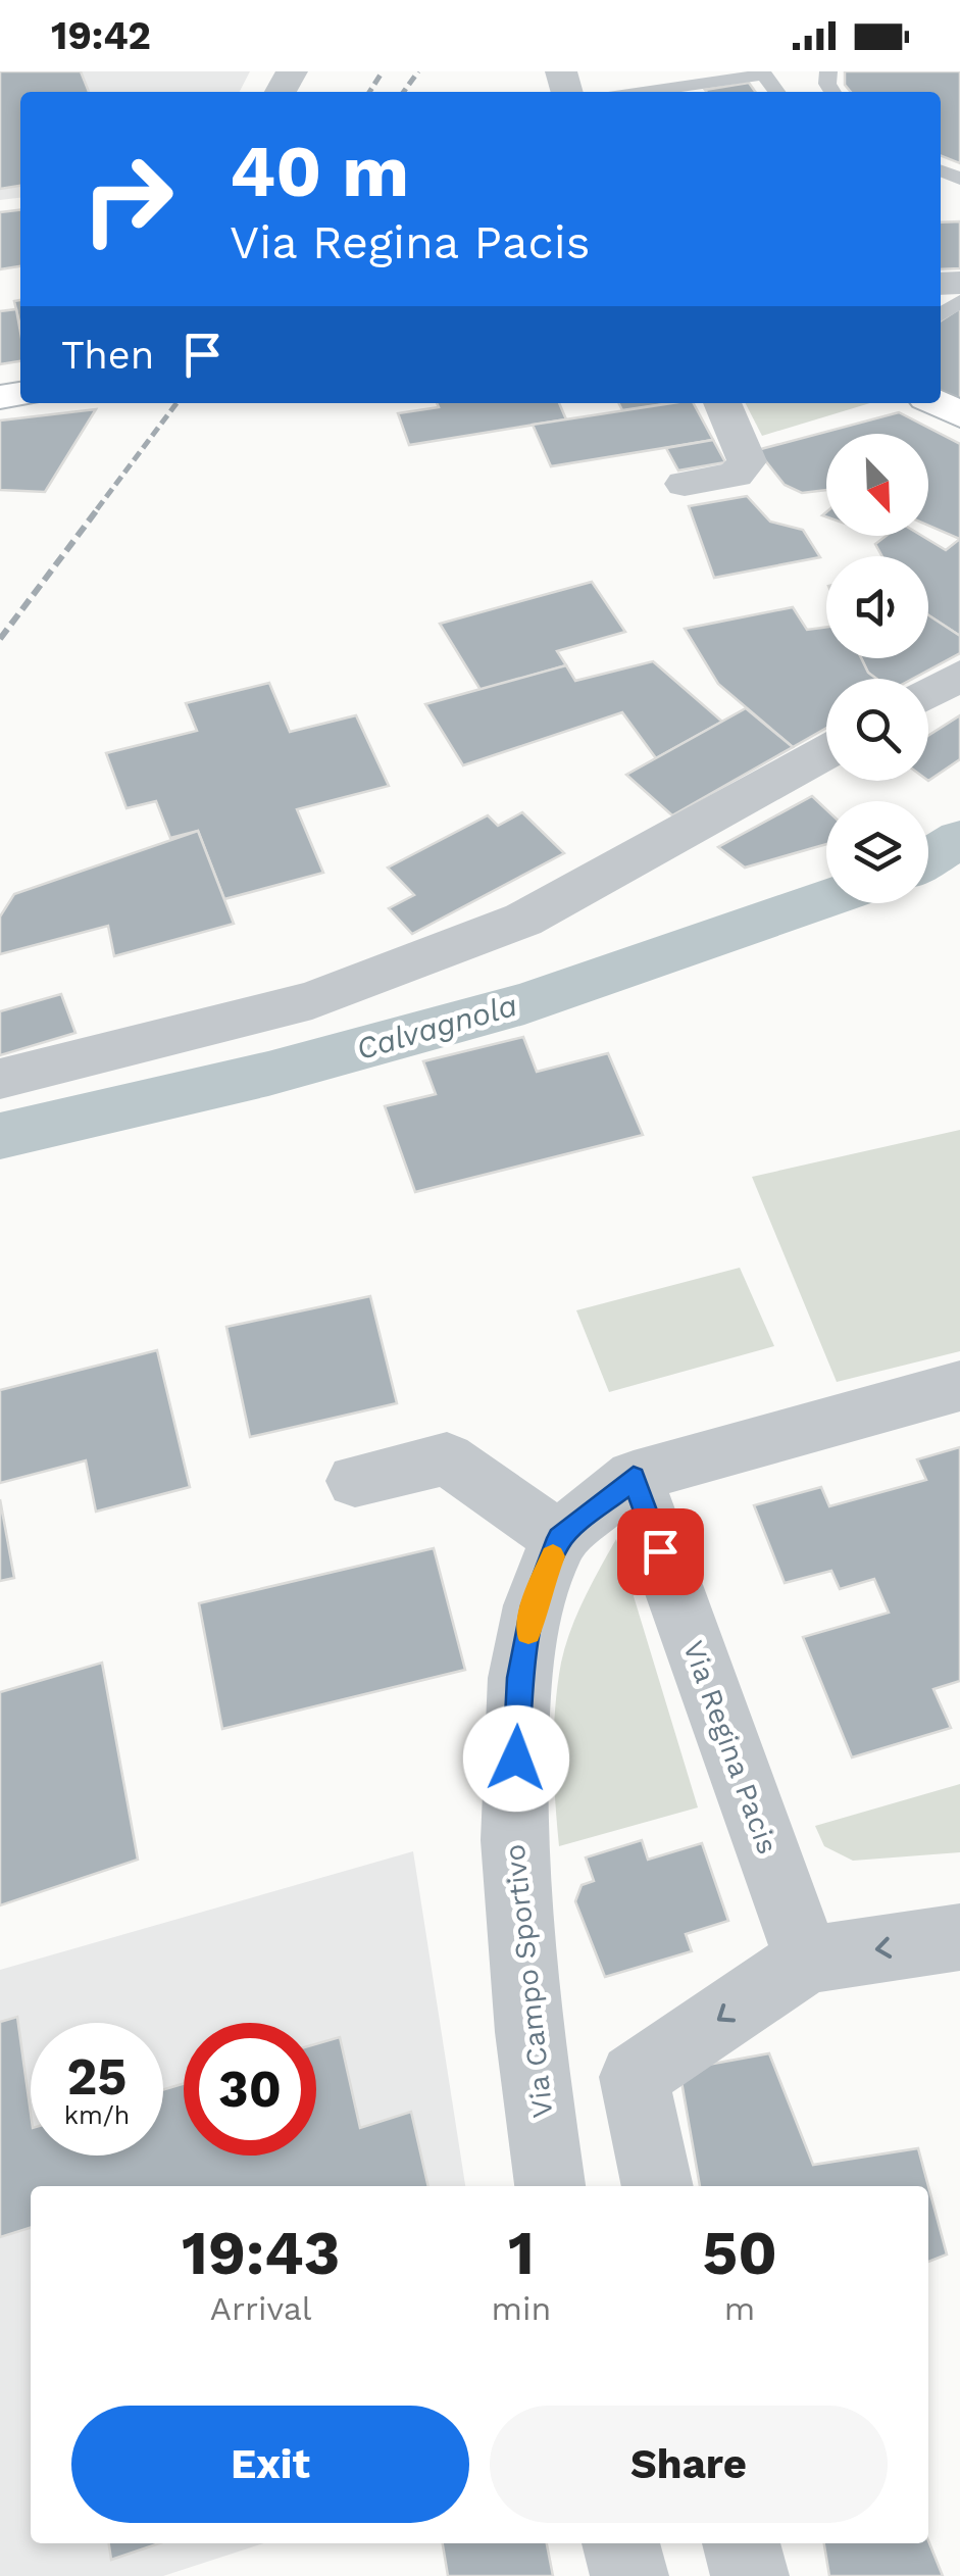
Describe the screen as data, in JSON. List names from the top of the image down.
{
  "streets": {
    "street": ["Via Regina Pacis", "Via Campo Sportivo"]
  },
  "water": ["Calvagnola"],
  "north": "bottom right",
  "page": {
    "status": "19:42",
    "turn": ["40 m", "Via Regina Pacis"],
    "then": "Then",
    "speed": "25 km/h",
    "limit": "30",
    "eta": [
      "19:43",
      "Arrival",
      "1",
      "min",
      "50",
      "m"
    ],
    "buttons": ["Exit", "Share"]
  }
}
